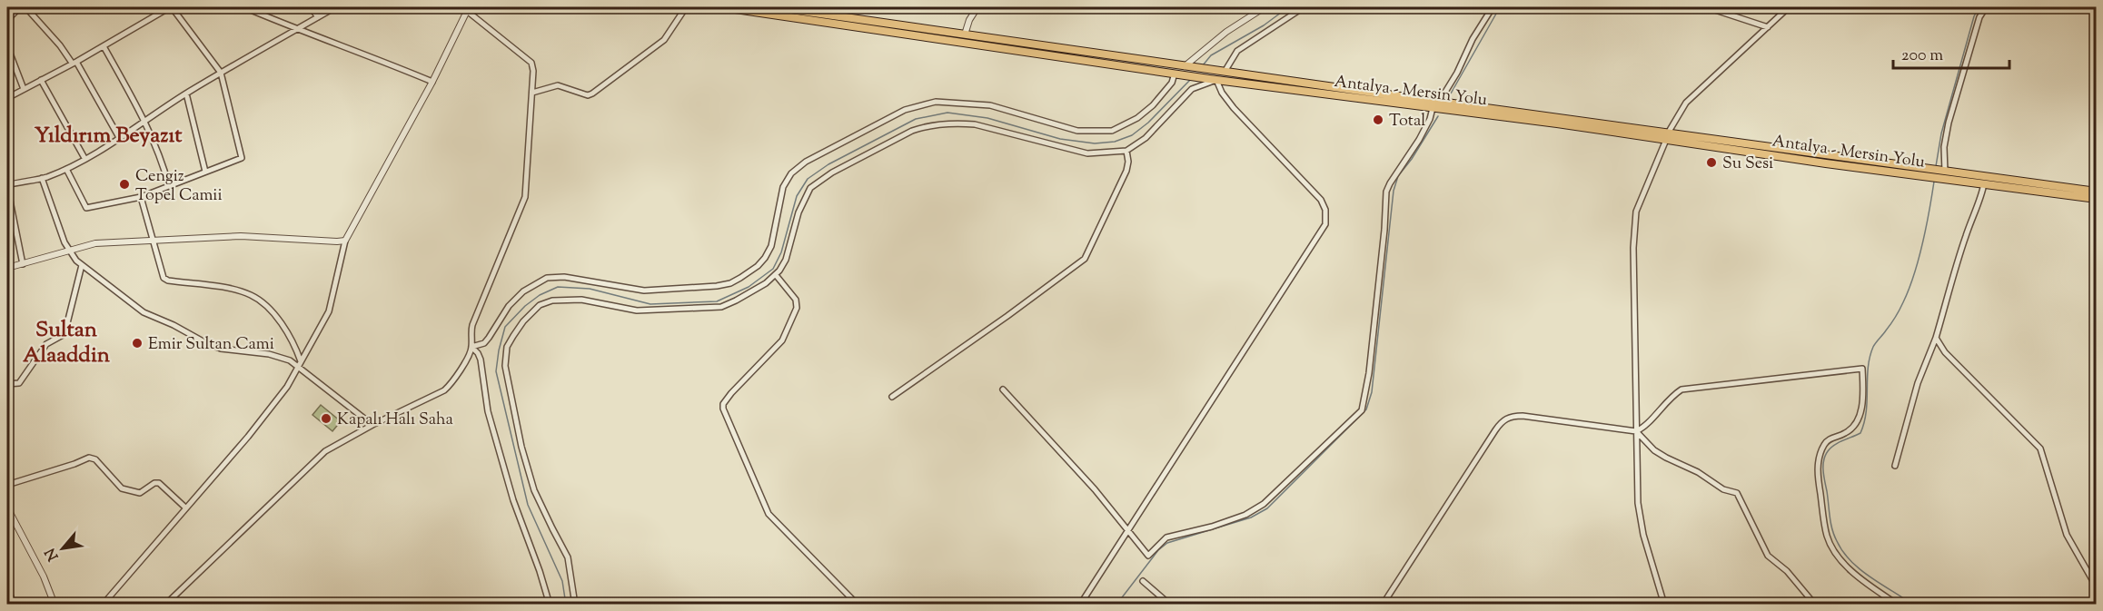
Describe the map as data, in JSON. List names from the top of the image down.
{
  "streets": {
    "highway": ["Antalya - Mersin Yolu"]
  },
  "districts": ["Yıldırım Beyazıt", "Sultan Alaaddin"],
  "places": [
    "Total",
    "Su Sesi",
    "Cengiz Topel Camii",
    "Emir Sultan Cami",
    "Kapalı Halı Saha"
  ],
  "scale_bar": "200 m",
  "north": "bottom left"
}
